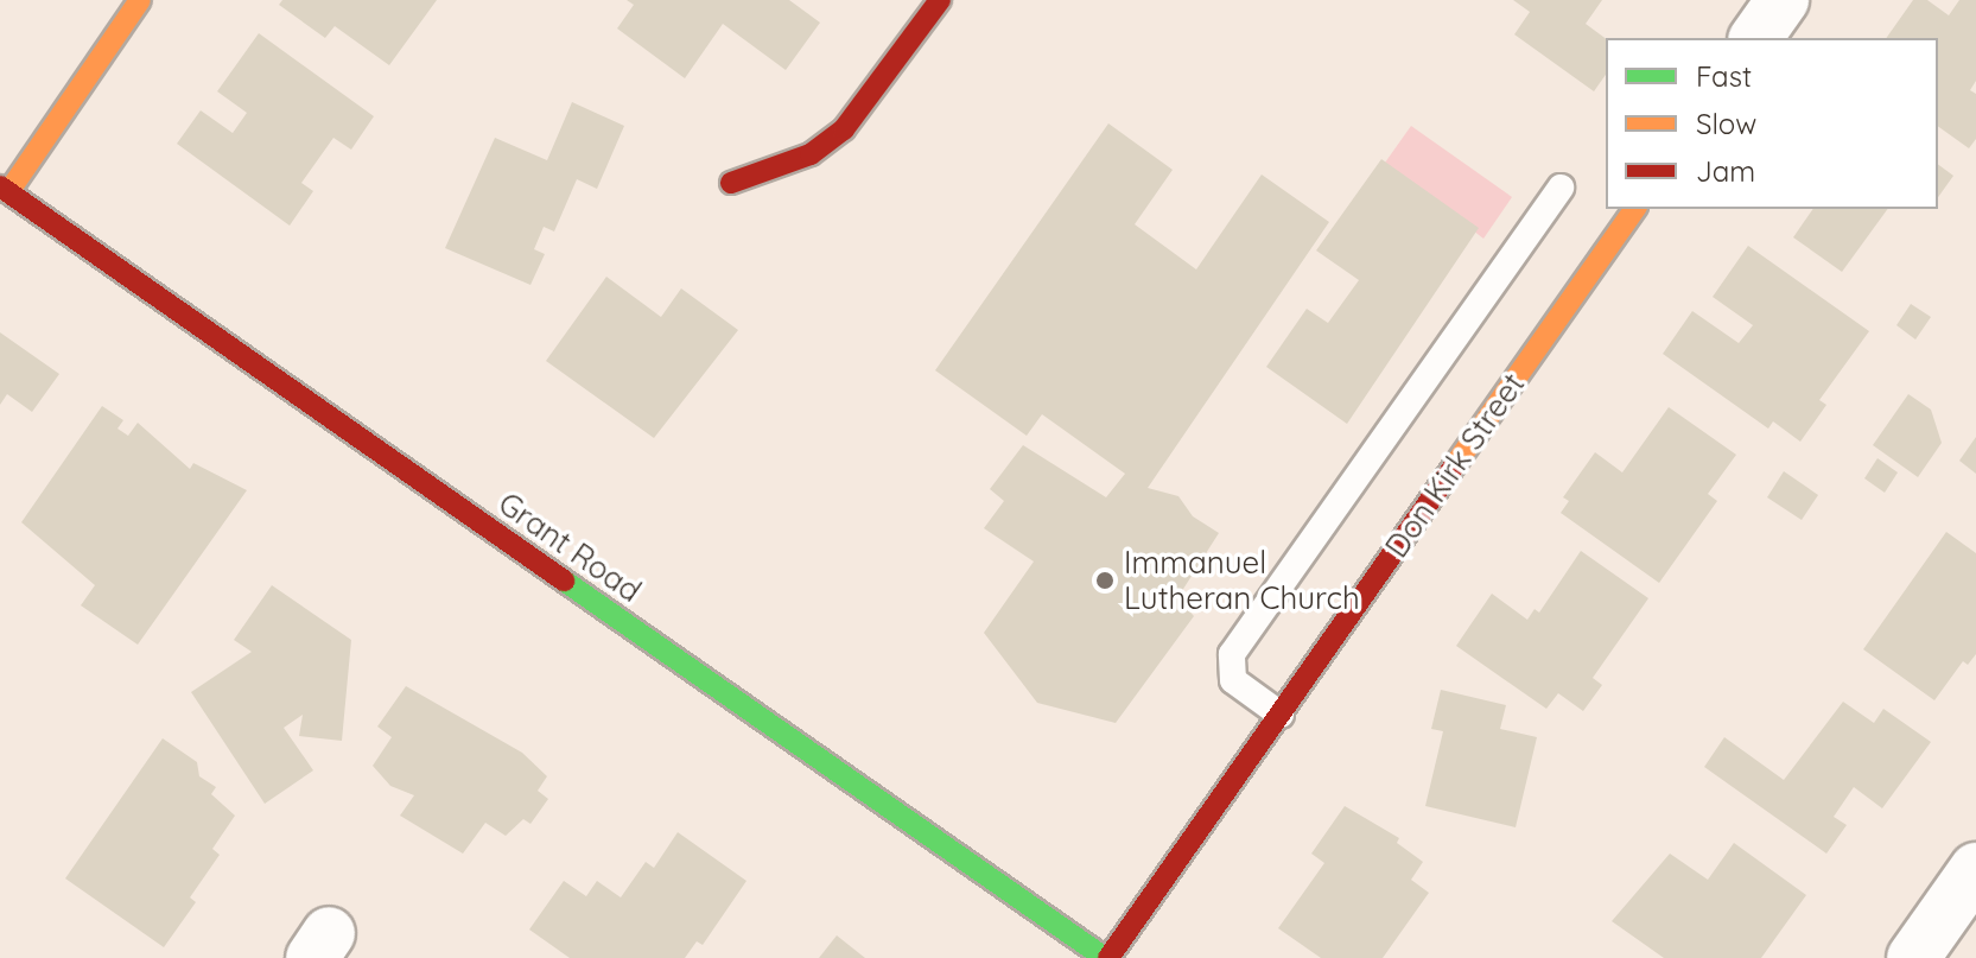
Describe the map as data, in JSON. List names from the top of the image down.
{
  "streets": {
    "street": ["Don Kirk Street", "Grant Road"]
  },
  "crossings": [
    ["Don Kirk Street", "Grant Road"]
  ],
  "places": ["Immanuel Lutheran Church"],
  "legend": ["Fast", "Slow", "Jam"]
}
